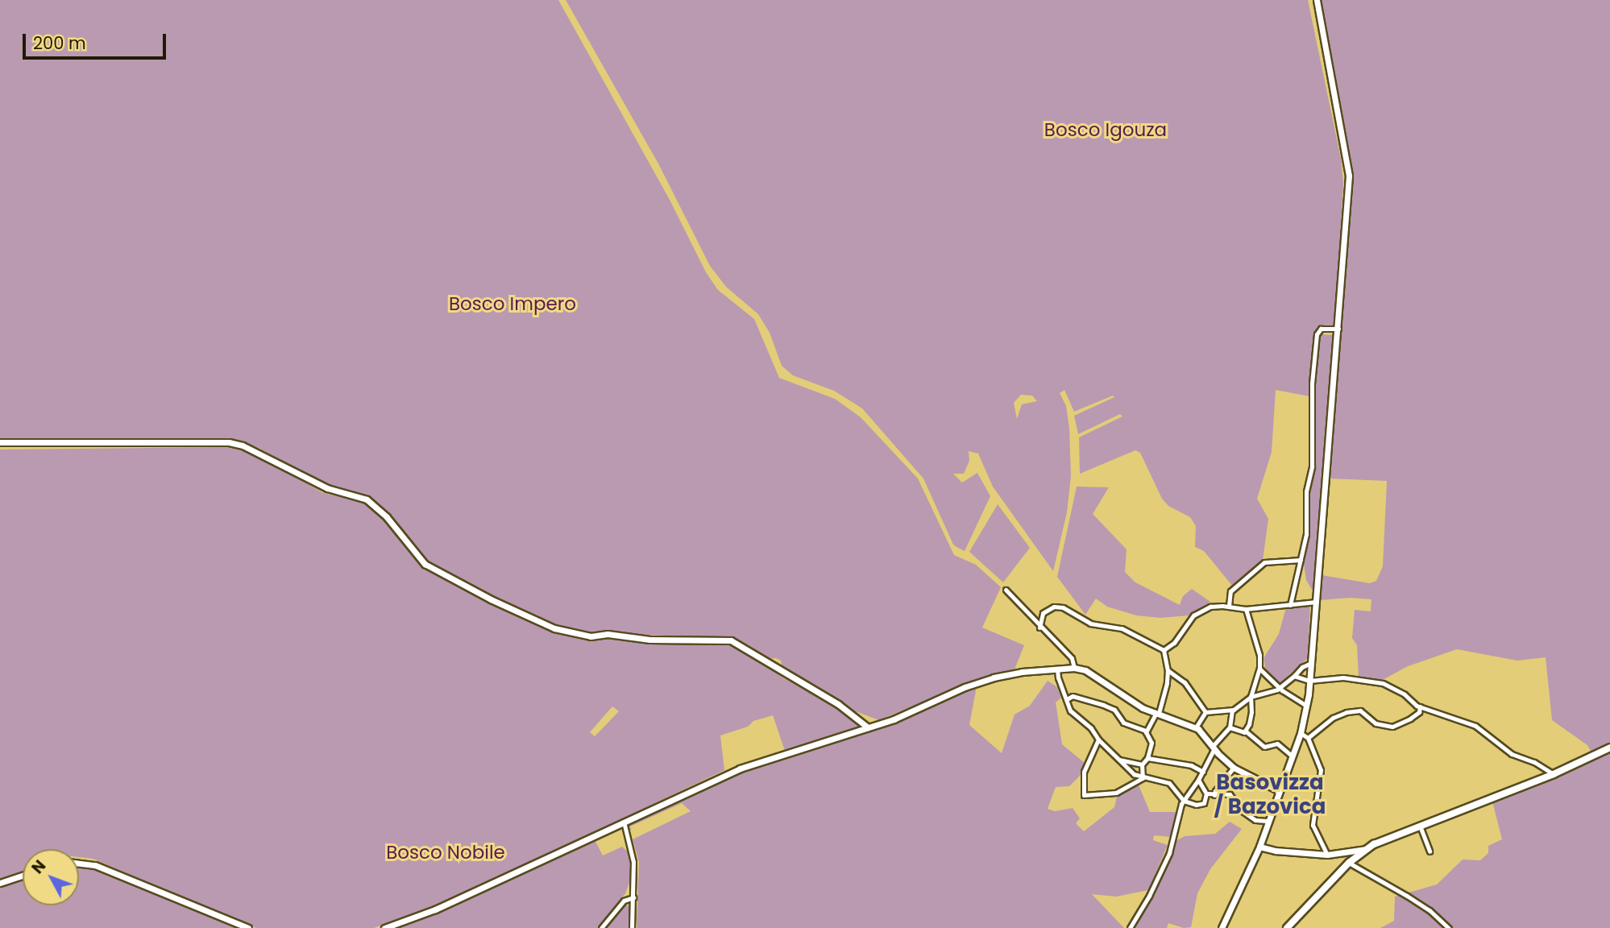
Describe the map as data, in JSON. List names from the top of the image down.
{
  "districts": ["Basovizza / Bazovica"],
  "parks": ["Bosco Igouza", "Bosco Impero", "Bosco Nobile"],
  "scale_bar": "200 m",
  "north": "top left"
}
